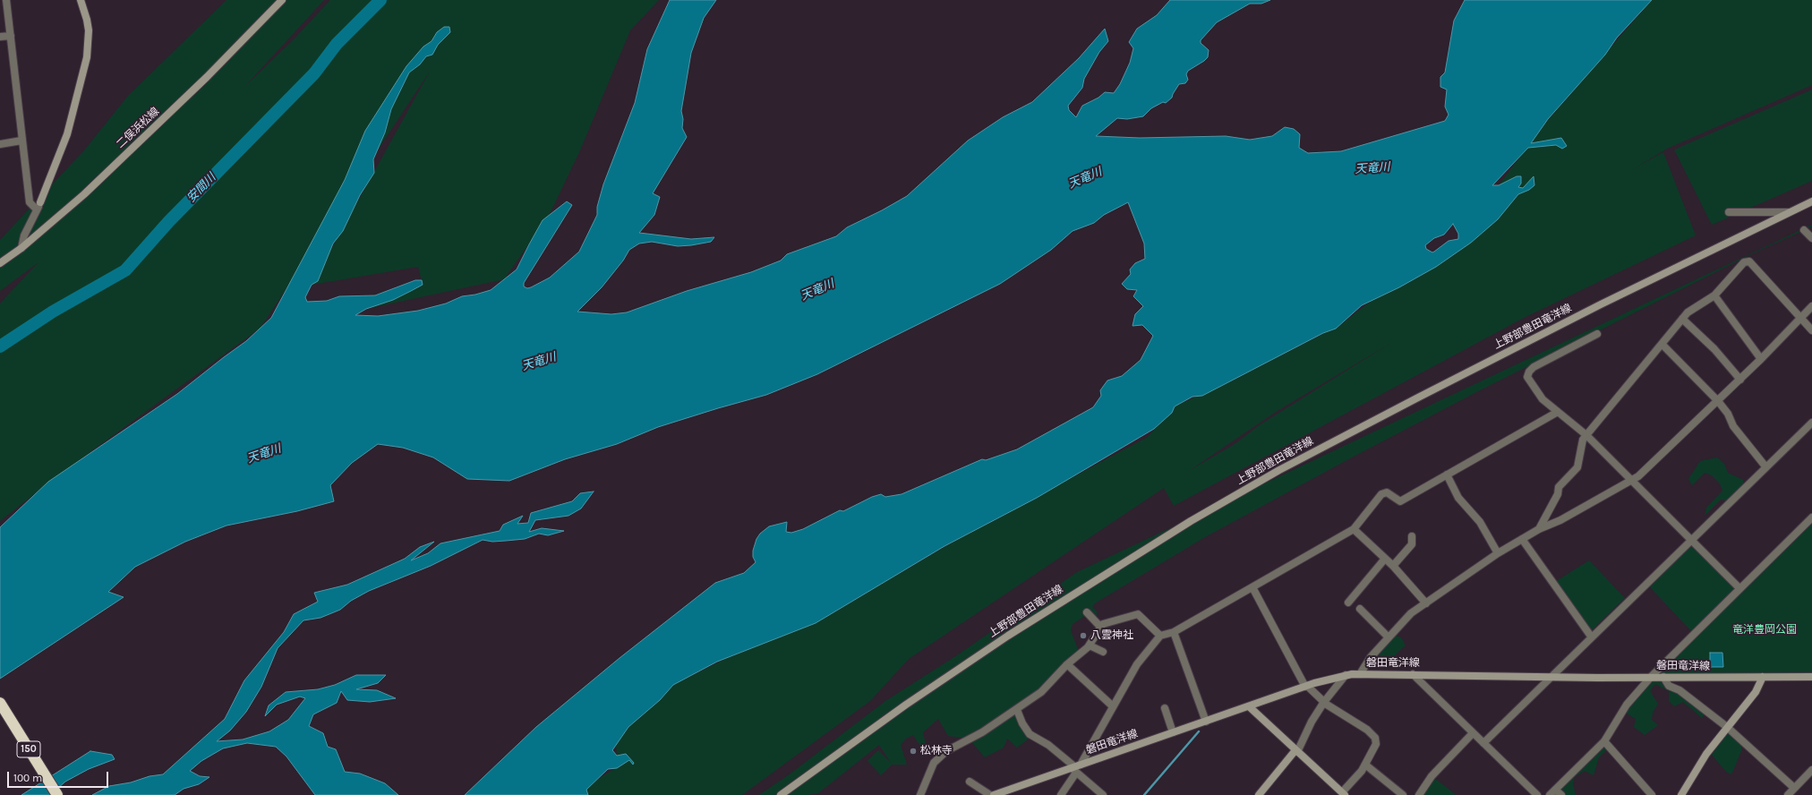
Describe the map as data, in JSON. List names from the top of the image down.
{
  "streets": {
    "highway": ["150"],
    "main road": ["二俣浜松線", "上野部豊田竜洋線", "磐田竜洋線"]
  },
  "water": ["天竜川", "安間川"],
  "parks": ["竜洋豊岡公園"],
  "places": ["八雲神社", "松林寺"],
  "scale_bar": "100 m"
}
